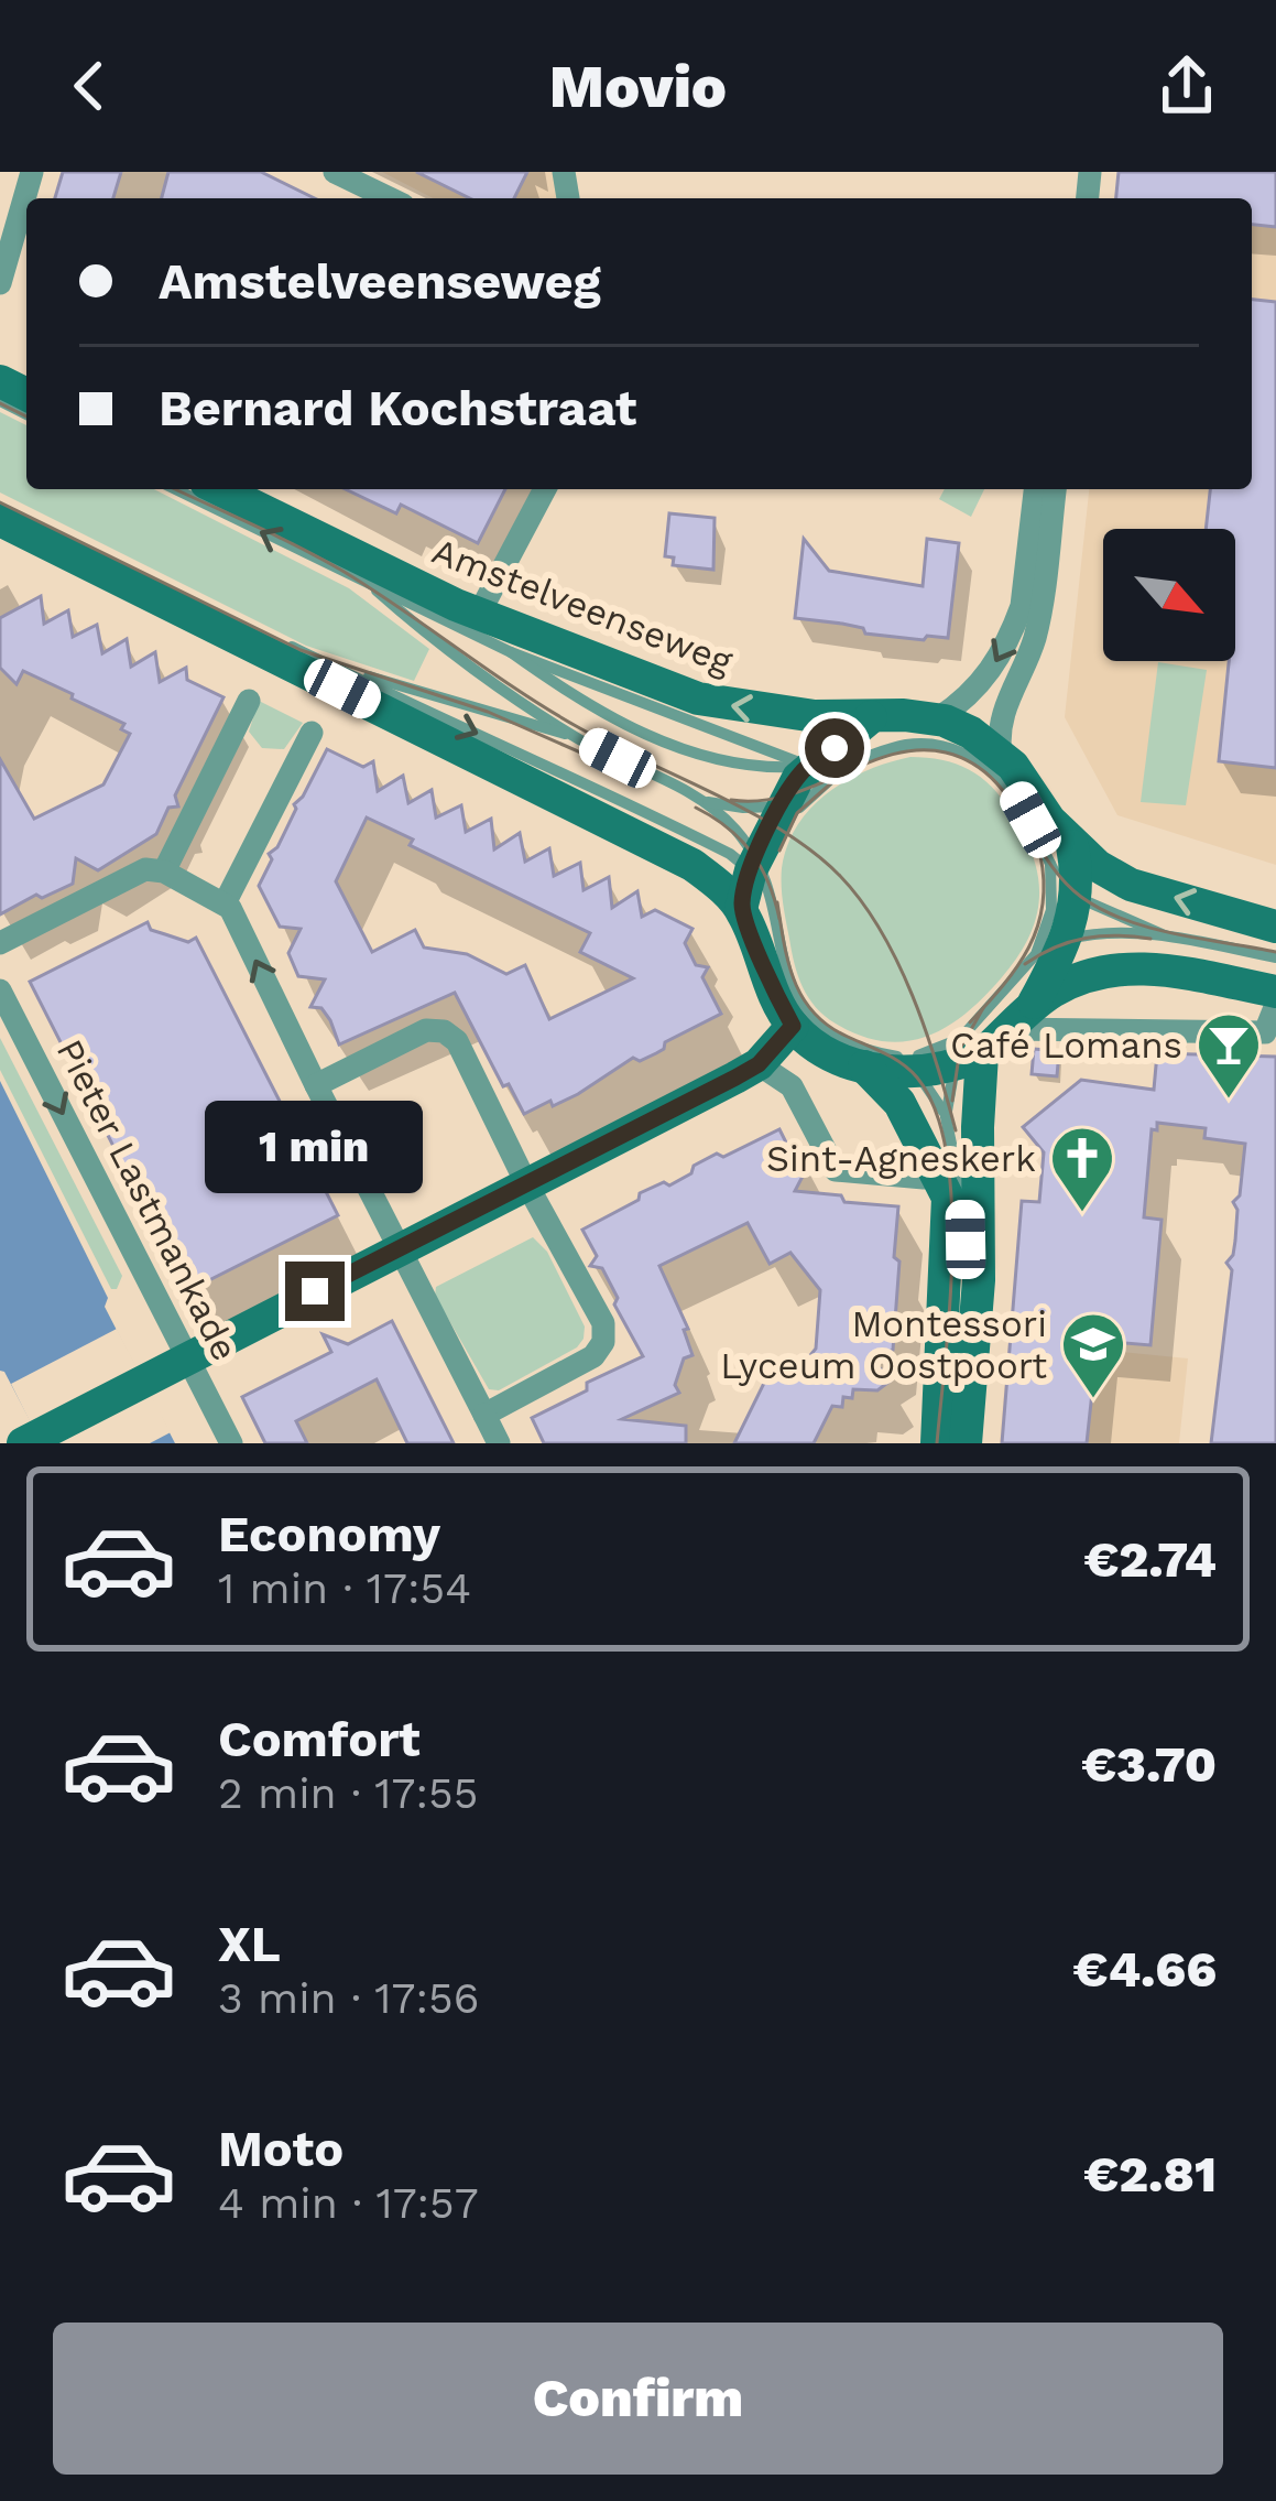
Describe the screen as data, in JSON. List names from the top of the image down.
{
  "streets": {
    "main road": ["Amstelveenseweg"],
    "street": ["Pieter Lastmankade"]
  },
  "one_way": ["Pieter Lastmankade"],
  "places": {
    "bar": ["Café Lomans"],
    "church": ["Sint-Agneskerk"],
    "school or university": ["Montessori Lyceum Oostpoort"]
  },
  "north": "bottom right",
  "page": {
    "header": "Movio",
    "banner": ["Amstelveenseweg", "Bernard Kochstraat"],
    "bubble": "1 min",
    "list": [
      {
        "name": "Economy",
        "note": "1 min · 17:54",
        "value": "€2.74"
      },
      {
        "name": "Comfort",
        "note": "2 min · 17:55",
        "value": "€3.70"
      },
      {
        "name": "XL",
        "note": "3 min · 17:56",
        "value": "€4.66"
      },
      {
        "name": "Moto",
        "note": "4 min · 17:57",
        "value": "€2.81"
      }
    ],
    "buttons": "Confirm"
  }
}
